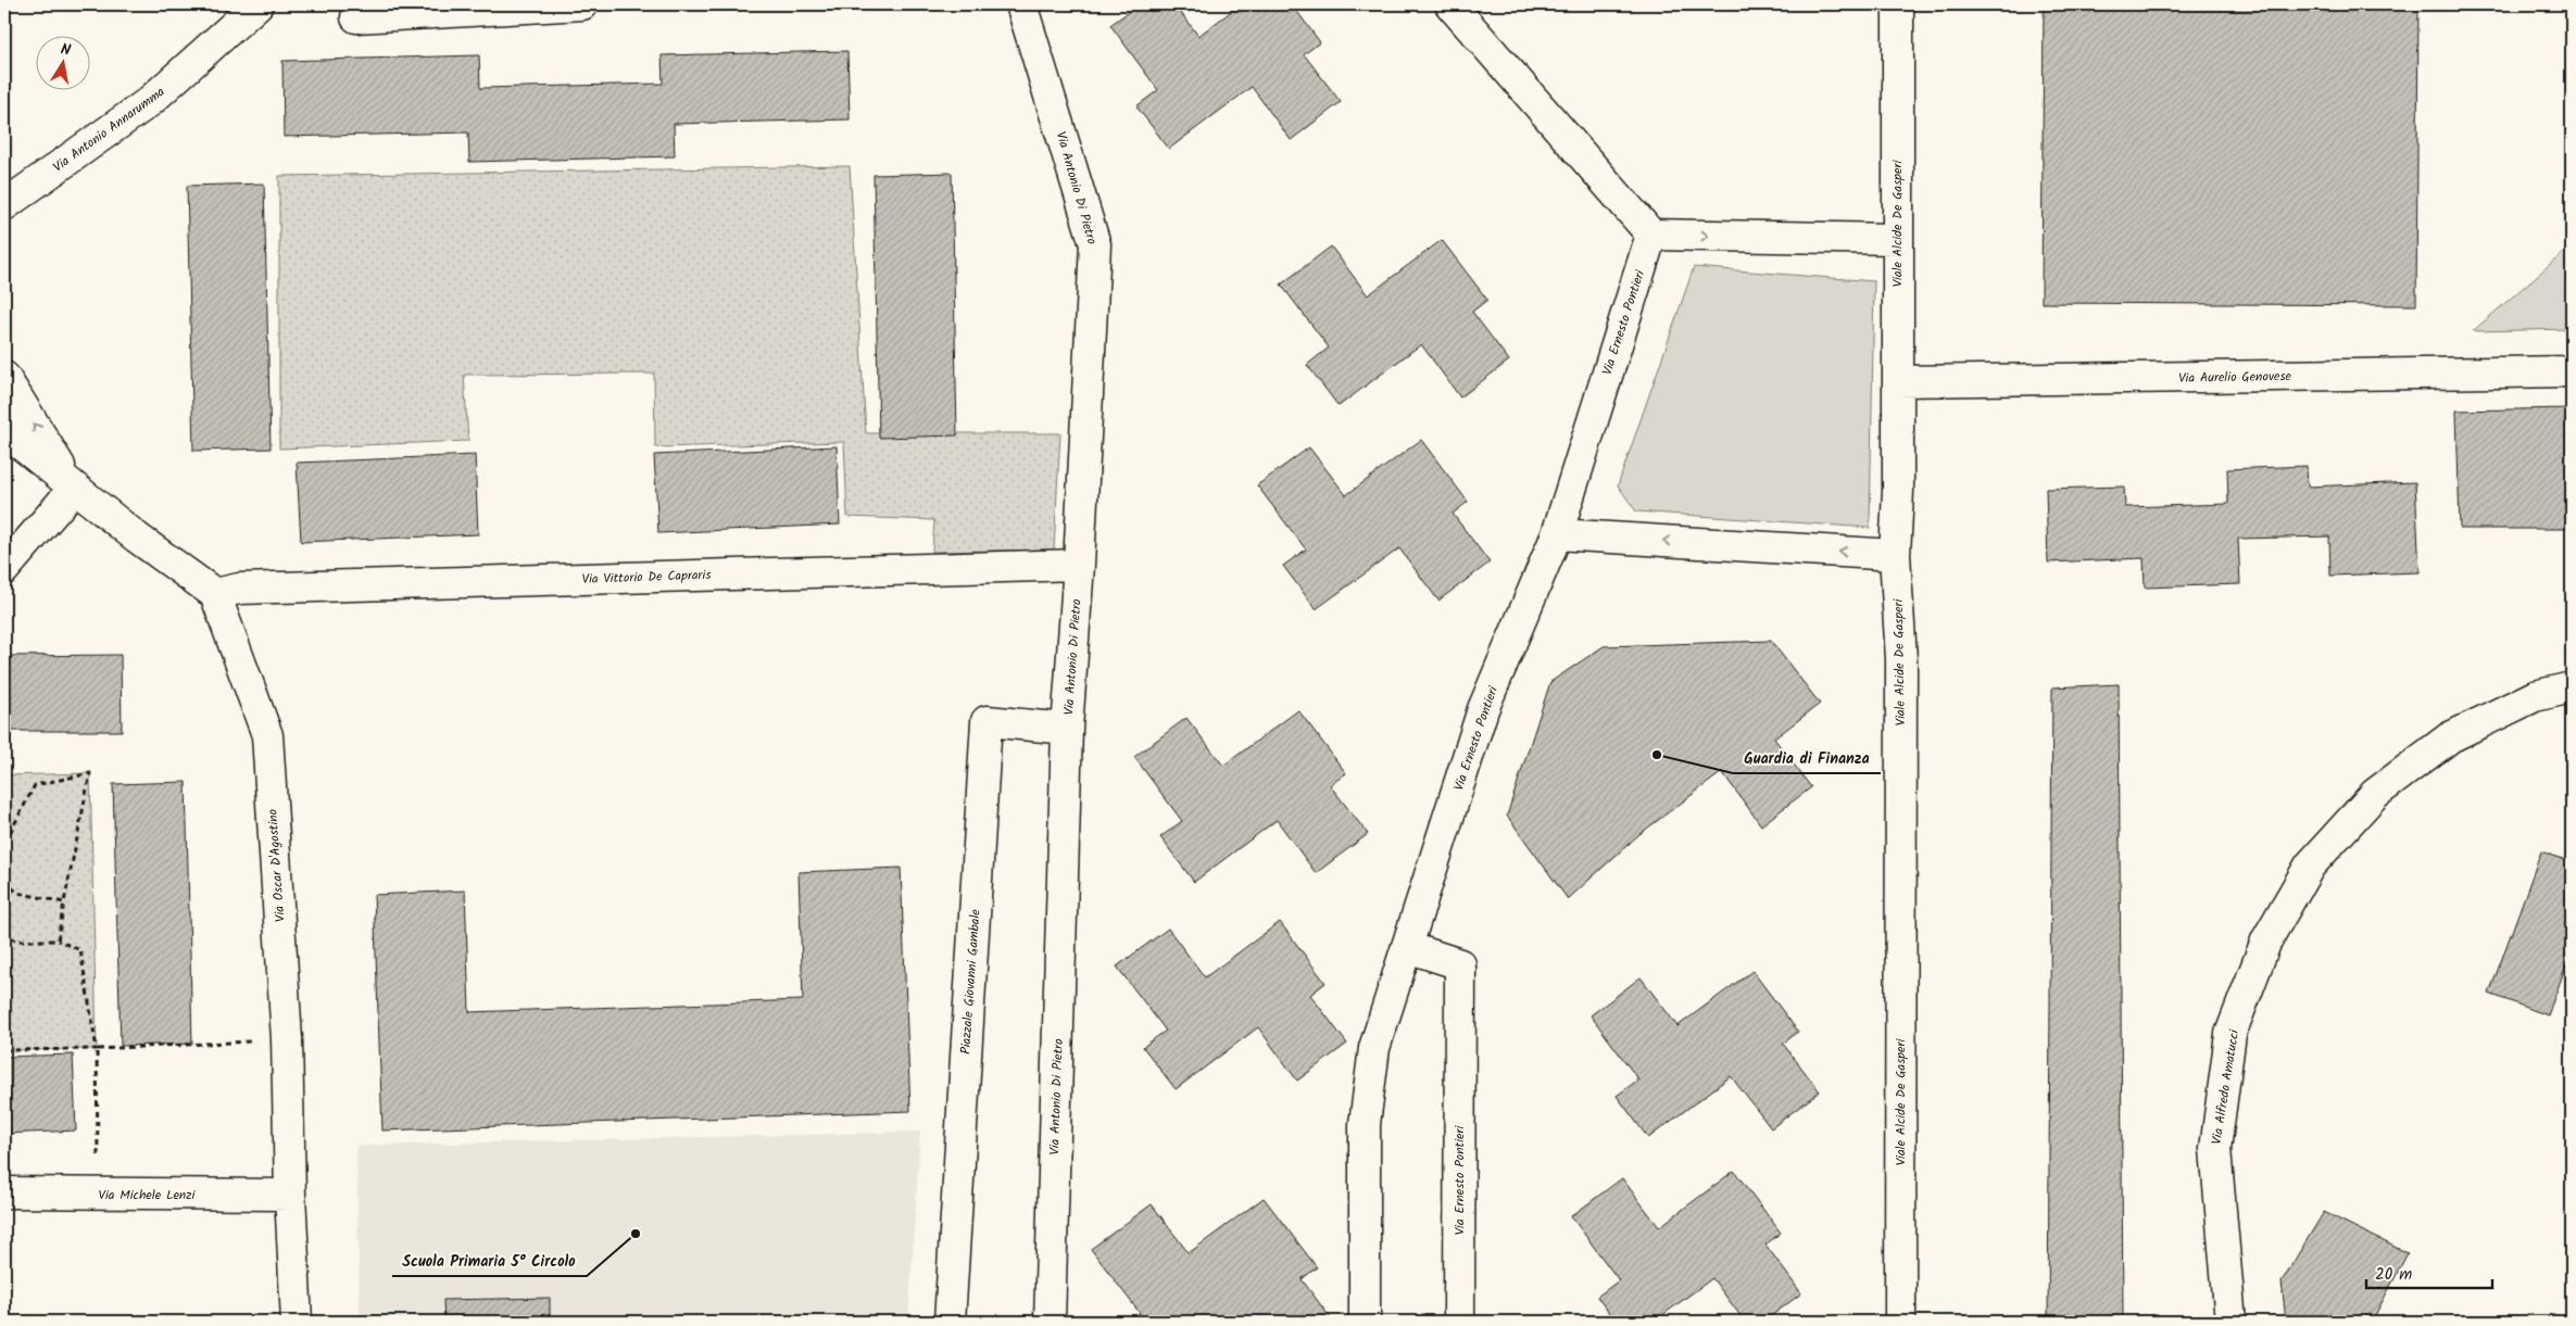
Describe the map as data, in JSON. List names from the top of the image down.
{
  "streets": {
    "street": [
      "Via Antonio Annarumma",
      "Via Antonio Di Pietro",
      "Viale Alcide De Gasperi",
      "Via Ernesto Pontieri",
      "Via Aurelio Genovese",
      "Via Vittorio De Capraris",
      "Via Oscar D'Agostino",
      "Piazzale Giovanni Gambale",
      "Via Alfredo Amatucci",
      "Via Michele Lenzi"
    ]
  },
  "crossings": [
    ["Via Antonio Di Pietro", "Via Vittorio De Capraris"],
    ["Via Antonio Di Pietro", "Piazzale Giovanni Gambale"],
    ["Viale Alcide De Gasperi", "Via Aurelio Genovese"],
    ["Via Vittorio De Capraris", "Via Oscar D'Agostino"],
    ["Via Oscar D'Agostino", "Via Michele Lenzi"]
  ],
  "places": ["Guardia di Finanza", "Scuola Primaria 5° Circolo"],
  "scale_bar": "20 m",
  "north": "top"
}
